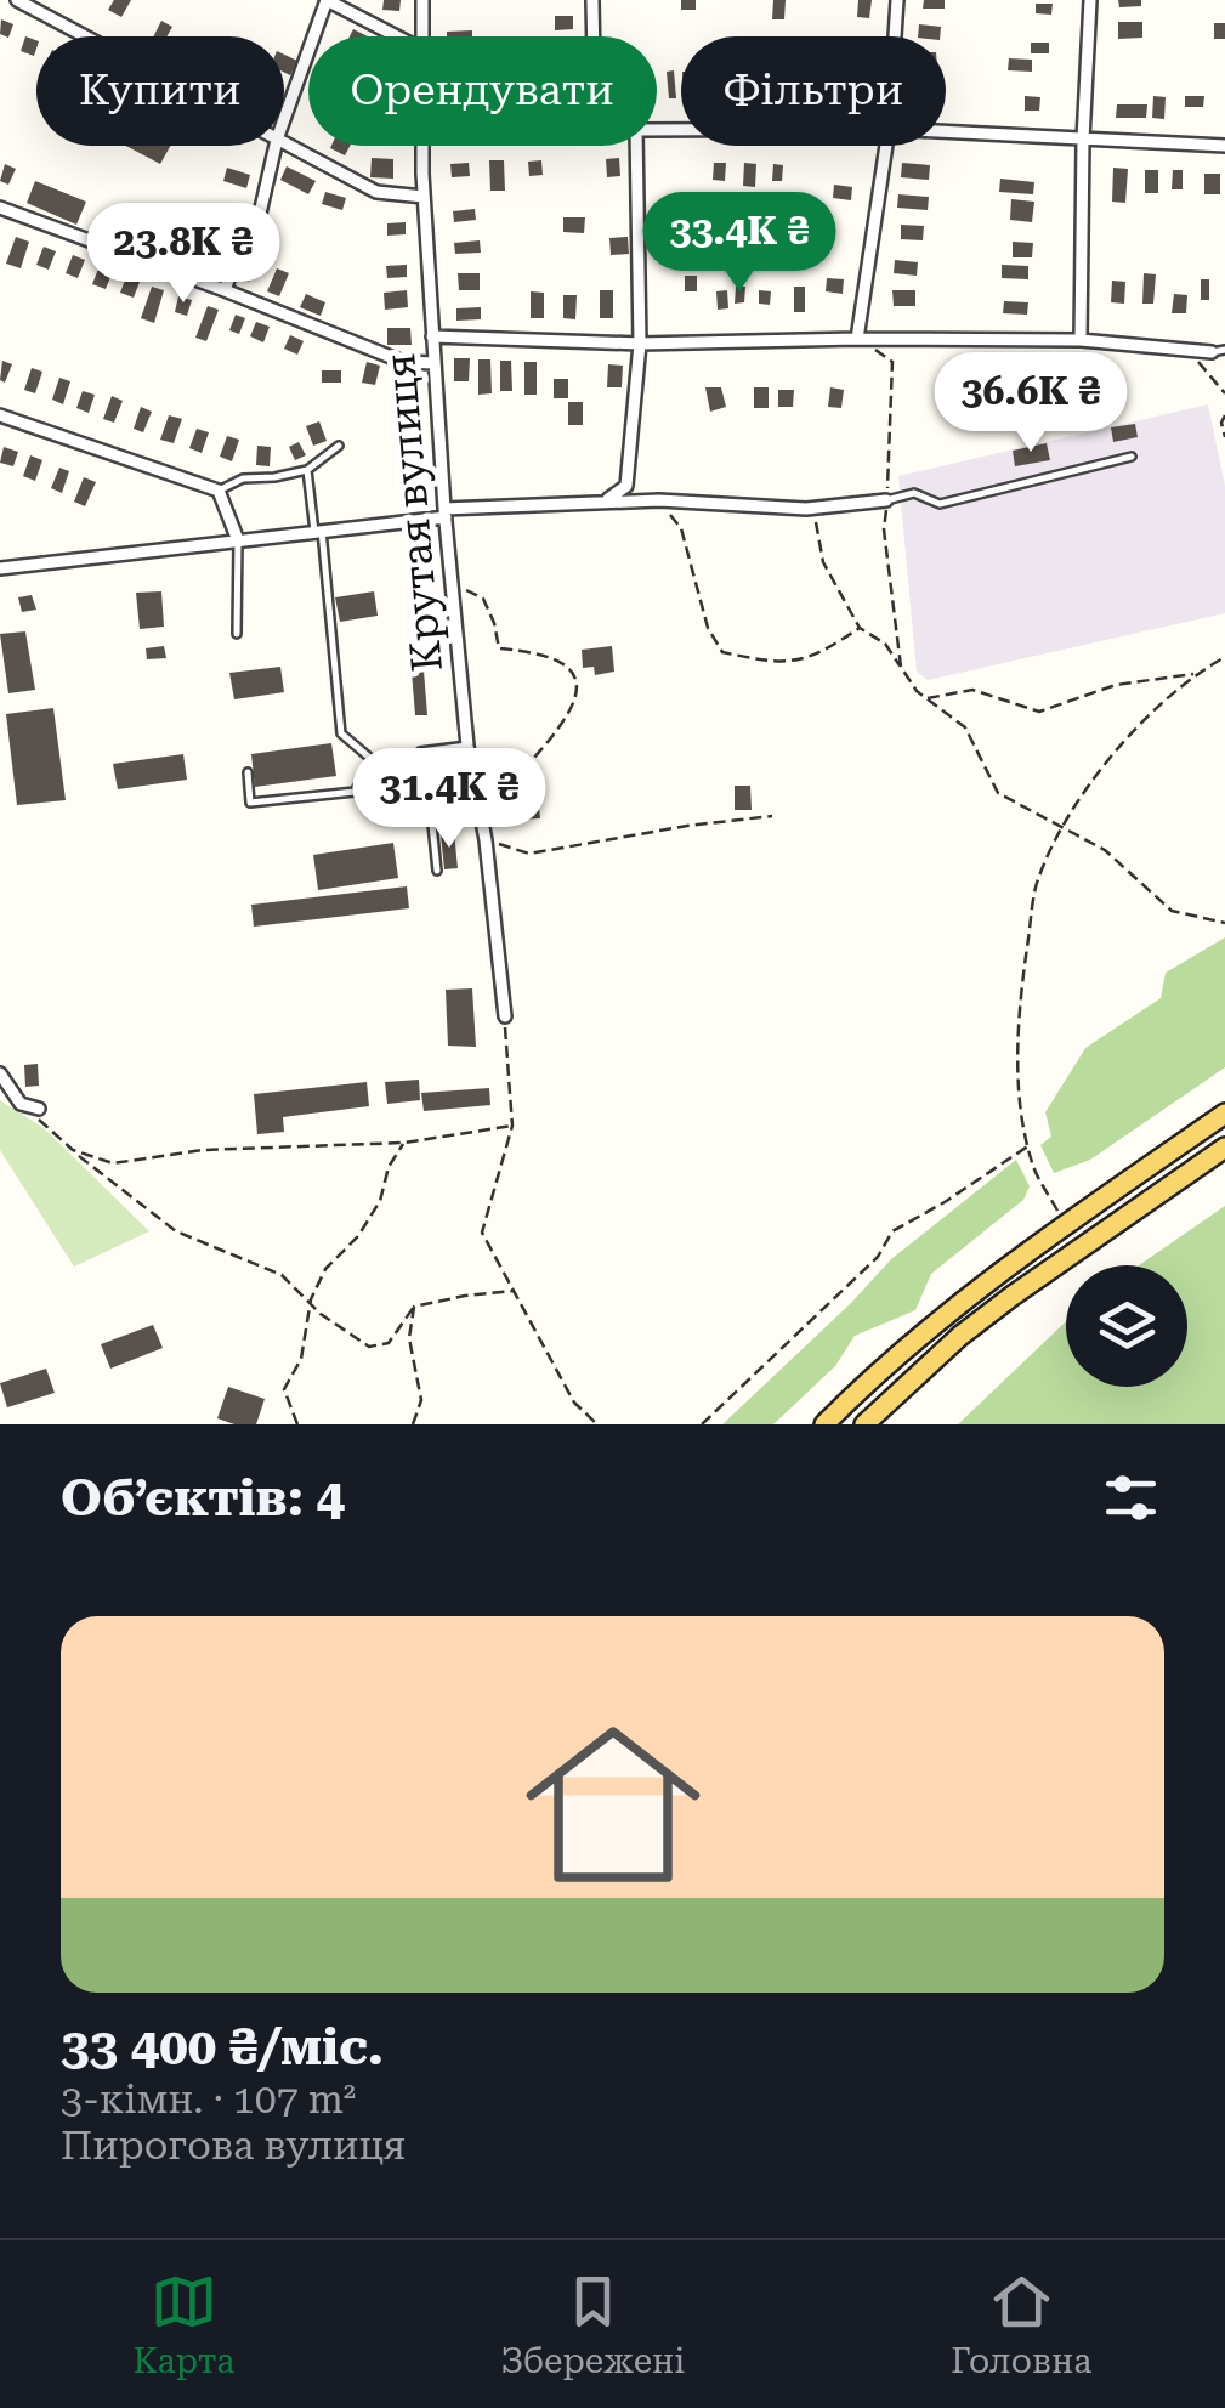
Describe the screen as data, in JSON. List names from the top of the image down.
{
  "streets": {
    "street": ["Крутая вулиця"]
  },
  "page": {
    "chip": ["Купити", "Орендувати", "Фільтри"],
    "price": [
      "33.4K ₴",
      "23.8K ₴",
      "36.6K ₴",
      "31.4K ₴"
    ],
    "heading": "Об’єктів: 4",
    "list": [
      {
        "name": "33 400 ₴/міс.",
        "note": "3-кімн. · 107 m² · Пирогова вулиця"
      }
    ],
    "tabs": ["Карта", "Збережені", "Головна"]
  }
}
